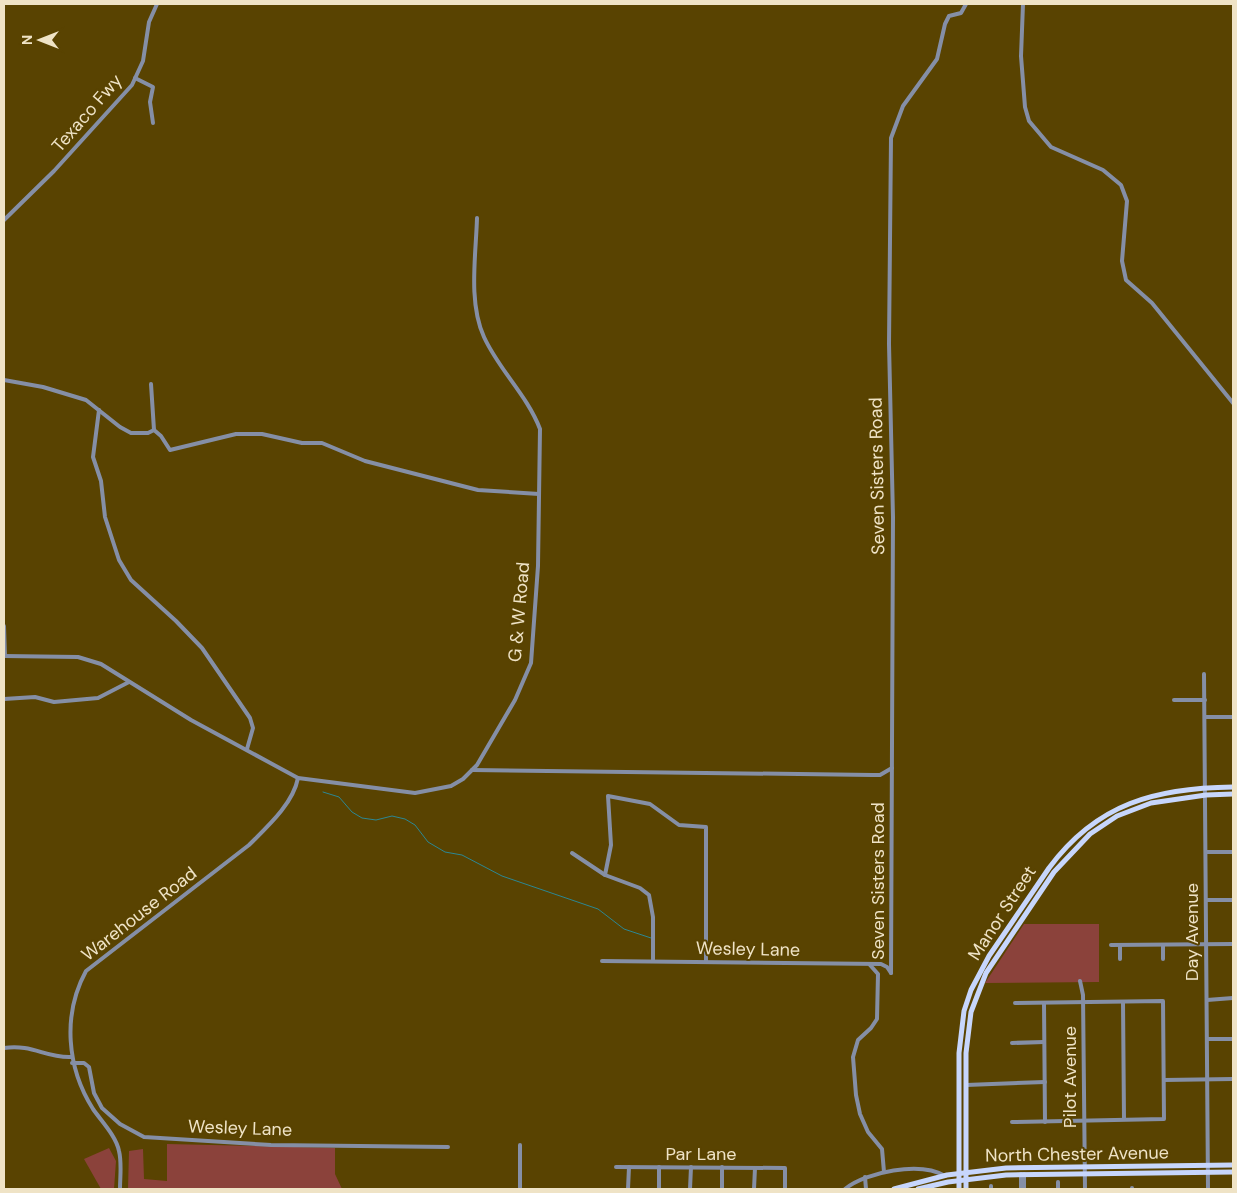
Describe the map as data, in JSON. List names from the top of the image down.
{
  "streets": {
    "main road": ["Manor Street", "North Chester Avenue"],
    "street": [
      "Texaco Fwy",
      "Seven Sisters Road",
      "G & W Road",
      "Warehouse Road",
      "Day Avenue",
      "Wesley Lane",
      "Pilot Avenue",
      "Par Lane"
    ]
  },
  "crossings": [
    ["Seven Sisters Road", "Wesley Lane"],
    ["G & W Road", "Warehouse Road"],
    ["Manor Street", "Day Avenue"],
    ["Manor Street", "North Chester Avenue"],
    ["Warehouse Road", "Wesley Lane"],
    ["Day Avenue", "North Chester Avenue"],
    ["Pilot Avenue", "North Chester Avenue"]
  ],
  "north": "left"
}
